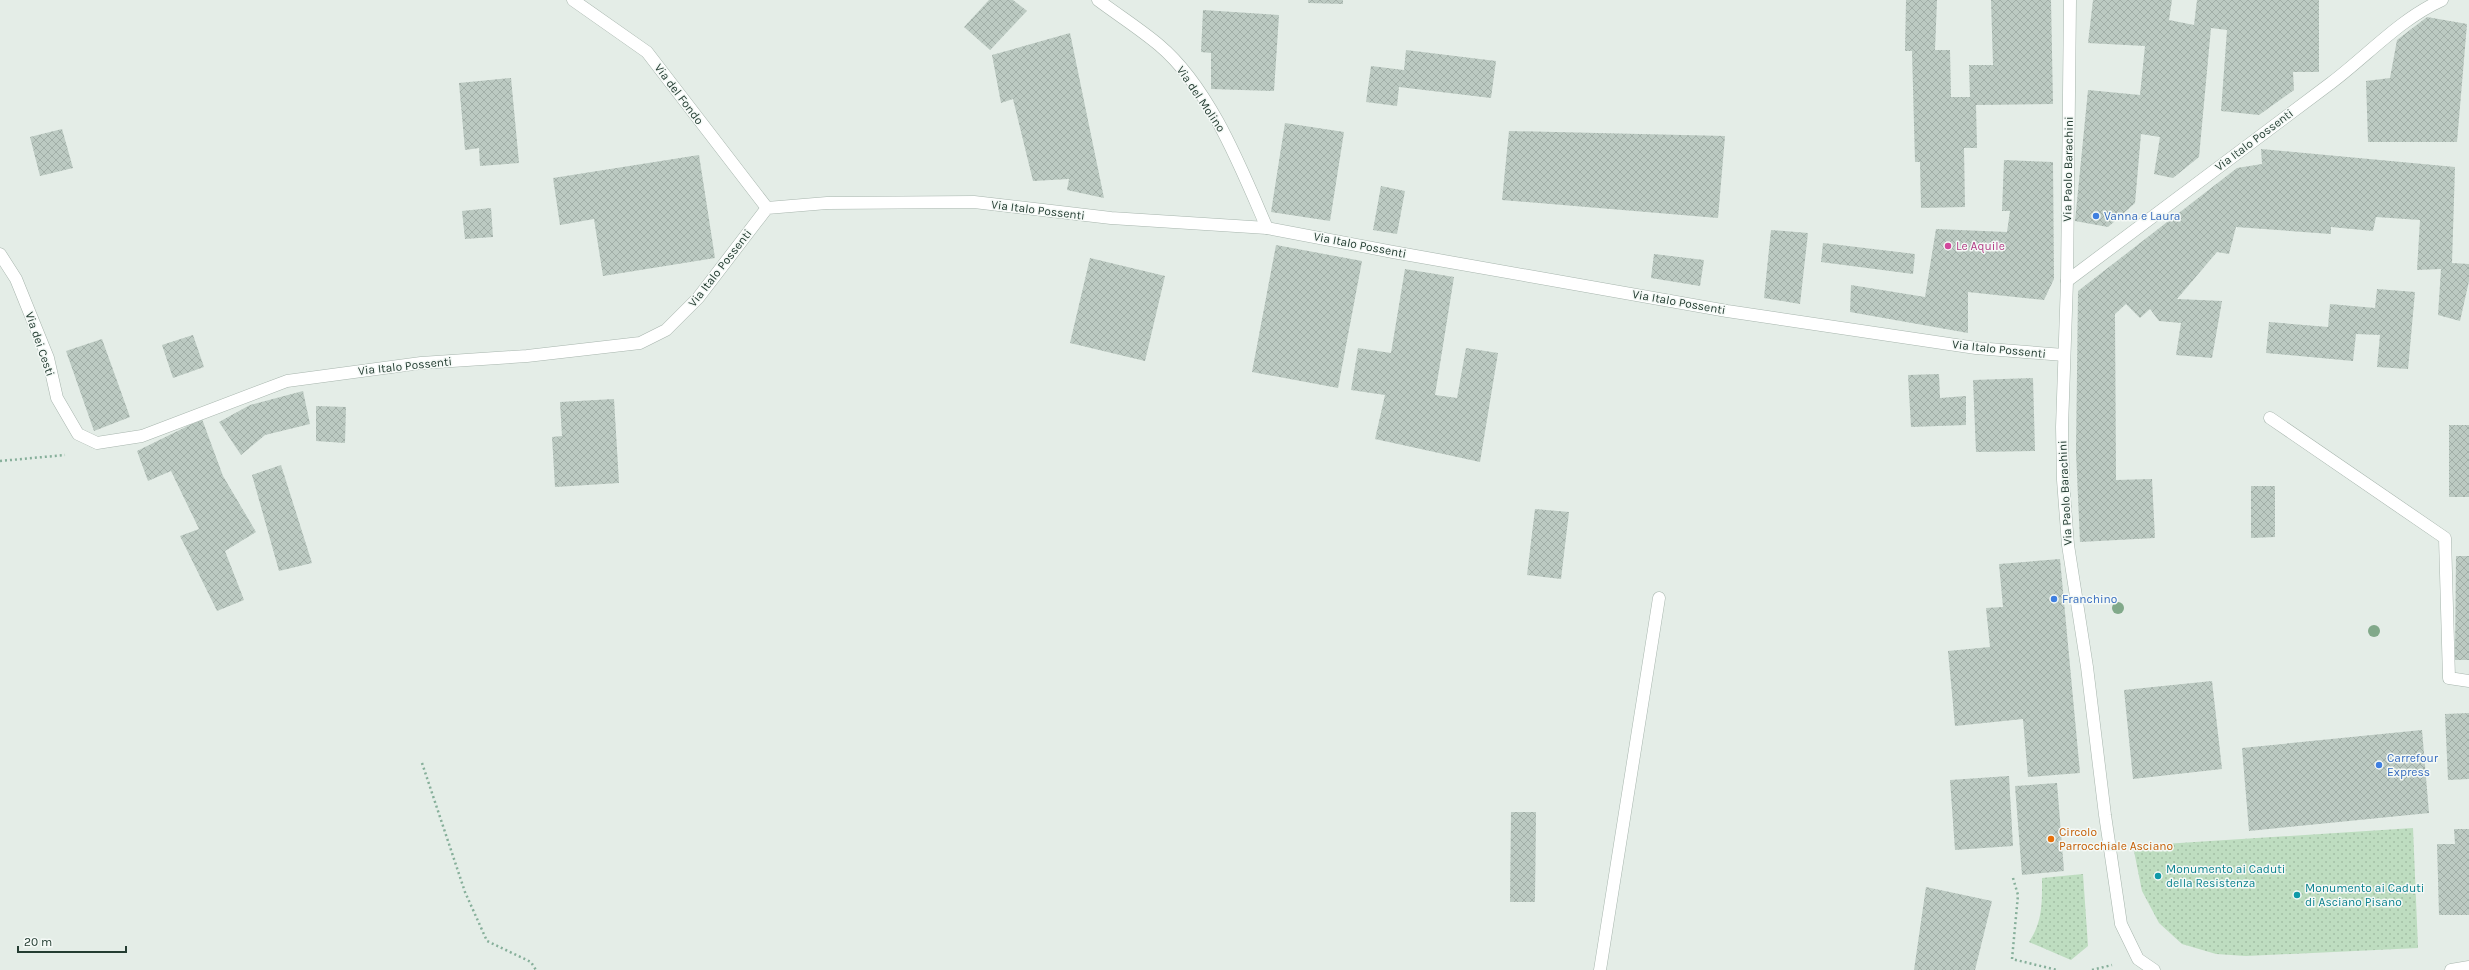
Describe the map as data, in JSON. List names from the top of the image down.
{
  "streets": {
    "street": [
      "Via del Fondo",
      "Via del Molino",
      "Via Italo Possenti",
      "Via Paolo Barachini",
      "Via dei Cesti"
    ]
  },
  "crossings": [
    ["Via del Fondo", "Via Italo Possenti"],
    ["Via del Molino", "Via Italo Possenti"],
    ["Via Italo Possenti", "Via Paolo Barachini"],
    ["Via Italo Possenti", "Via dei Cesti"]
  ],
  "places": [
    "Vanna e Laura",
    "Le Aquile",
    "Franchino",
    "Carrefour Express",
    "Circolo Parrocchiale Asciano",
    "Monumento ai Caduti della Resistenza",
    "Monumento ai Caduti di Asciano Pisano"
  ],
  "scale_bar": "20 m"
}
